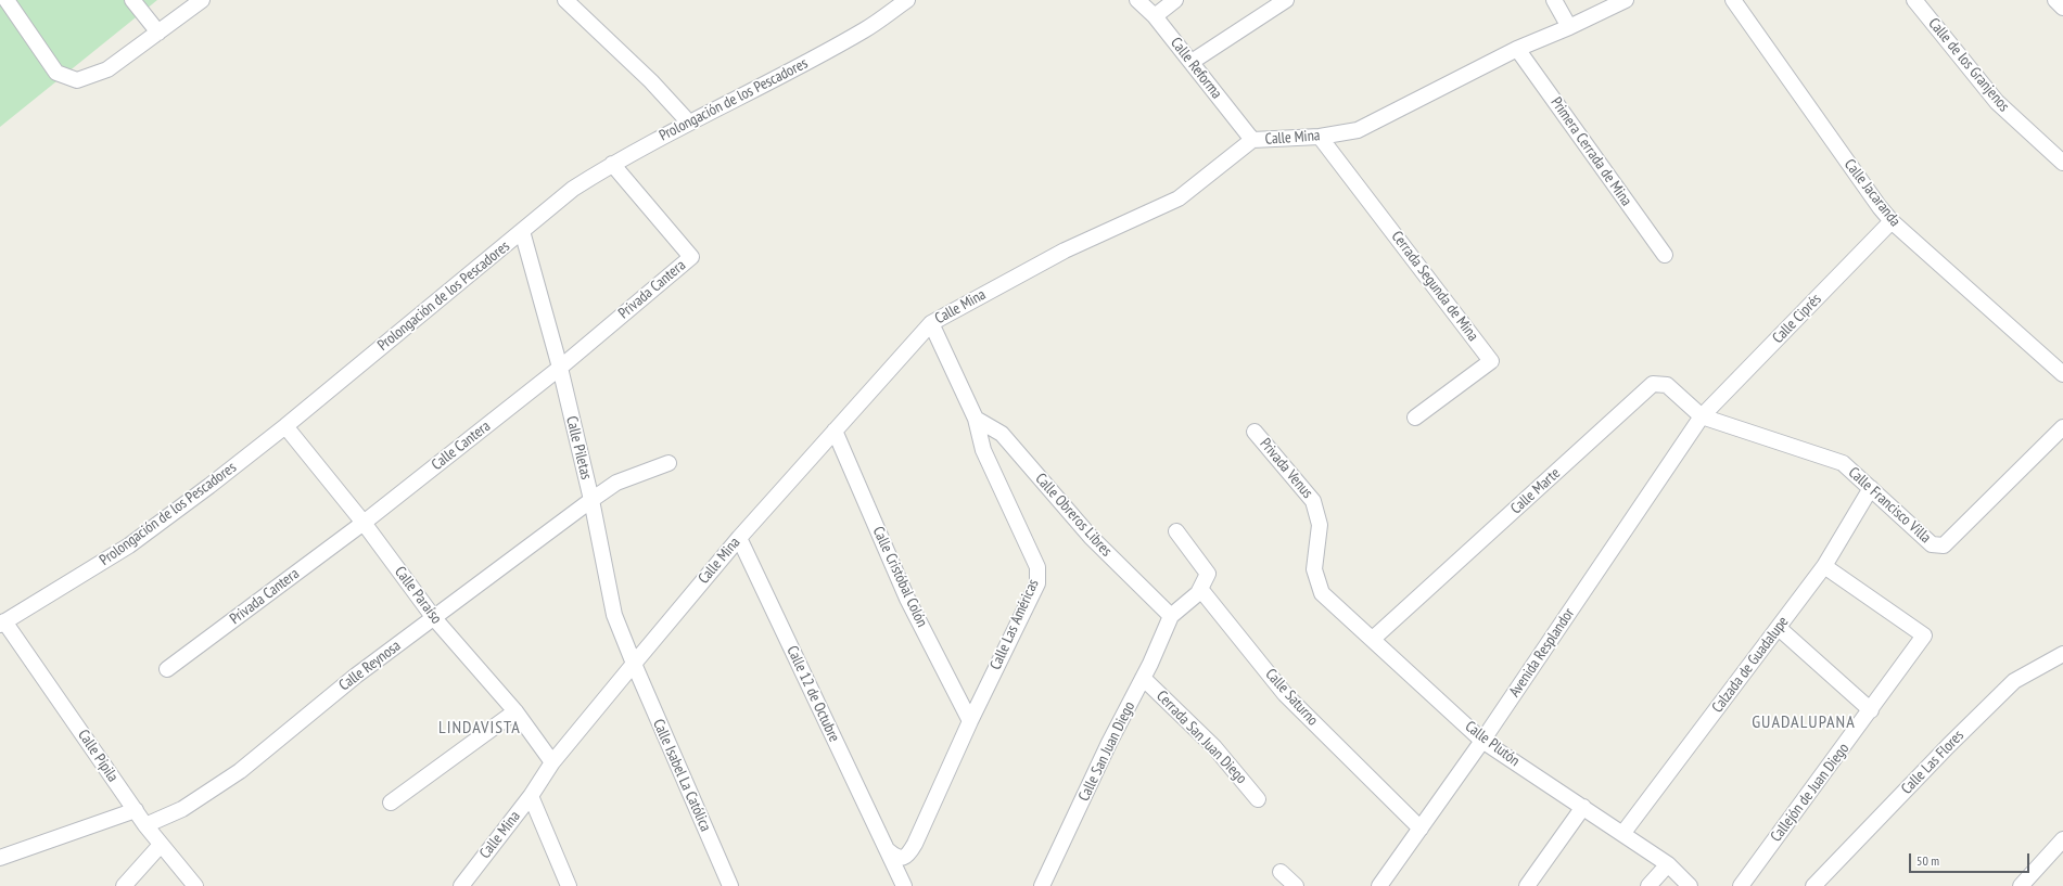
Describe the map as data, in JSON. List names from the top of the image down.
{
  "streets": {
    "street": [
      "Calle de los Granjenos",
      "Calle Reforma",
      "Prolongación de los Pescadores",
      "Calle Mina",
      "Primera Cerrada de Mina",
      "Calle Jacaranda",
      "Cerrada Segunda de Mina",
      "Privada Cantera",
      "Calle Ciprés",
      "Calle Cantera",
      "Calle Piletas",
      "Privada Venus",
      "Calle Marte",
      "Calle Francisco Villa",
      "Calle Obreros Libres",
      "Calle Cristóbal Colón",
      "Calle Paraíso",
      "Calle Las Américas",
      "Avenida Resplandor",
      "Calzada de Guadalupe",
      "Calle Reynosa",
      "Calle 12 de Octubre",
      "Calle Saturno",
      "Cerrada San Juan Diego",
      "Calle Plutón",
      "Calle San Juan Diego",
      "Calle Pípila",
      "Calle Las Flores",
      "Calle Isabel La Católica",
      "Callejón de Juan Diego"
    ]
  },
  "crossings": [
    ["Calle Reforma", "Calle Mina"],
    ["Prolongación de los Pescadores", "Privada Cantera"],
    ["Prolongación de los Pescadores", "Calle Piletas"],
    ["Prolongación de los Pescadores", "Calle Paraíso"],
    ["Prolongación de los Pescadores", "Calle Pípila"],
    ["Calle Mina", "Primera Cerrada de Mina"],
    ["Calle Mina", "Cerrada Segunda de Mina"],
    ["Calle Mina", "Calle Piletas"],
    ["Calle Mina", "Calle Cristóbal Colón"],
    ["Calle Mina", "Calle Paraíso"],
    ["Calle Mina", "Calle Las Américas"],
    ["Calle Mina", "Calle 12 de Octubre"],
    ["Calle Mina", "Calle Isabel La Católica"],
    ["Calle Jacaranda", "Calle Ciprés"],
    ["Privada Cantera", "Calle Cantera"],
    ["Privada Cantera", "Calle Piletas"],
    ["Privada Cantera", "Calle Paraíso"],
    ["Calle Ciprés", "Calle Marte"],
    ["Calle Ciprés", "Calle Francisco Villa"],
    ["Calle Ciprés", "Avenida Resplandor"],
    ["Calle Cantera", "Calle Piletas"],
    ["Calle Cantera", "Calle Paraíso"],
    ["Calle Piletas", "Calle Reynosa"],
    ["Calle Piletas", "Calle Isabel La Católica"],
    ["Privada Venus", "Calle Marte"],
    ["Privada Venus", "Calle Plutón"],
    ["Calle Marte", "Calle Francisco Villa"],
    ["Calle Marte", "Avenida Resplandor"],
    ["Calle Marte", "Calle Plutón"],
    ["Calle Francisco Villa", "Avenida Resplandor"],
    ["Calle Francisco Villa", "Calzada de Guadalupe"],
    ["Calle Obreros Libres", "Calle Las Américas"],
    ["Calle Obreros Libres", "Calle San Juan Diego"],
    ["Calle Cristóbal Colón", "Calle Las Américas"],
    ["Calle Paraíso", "Calle Reynosa"],
    ["Calle Las Américas", "Calle 12 de Octubre"],
    ["Avenida Resplandor", "Calle Saturno"],
    ["Avenida Resplandor", "Calle Plutón"],
    ["Calzada de Guadalupe", "Calle Plutón"],
    ["Calzada de Guadalupe", "Callejón de Juan Diego"],
    ["Calle Reynosa", "Calle Pípila"],
    ["Cerrada San Juan Diego", "Calle San Juan Diego"]
  ],
  "districts": ["GUADALUPANA", "LINDAVISTA"],
  "scale_bar": "50 m"
}
